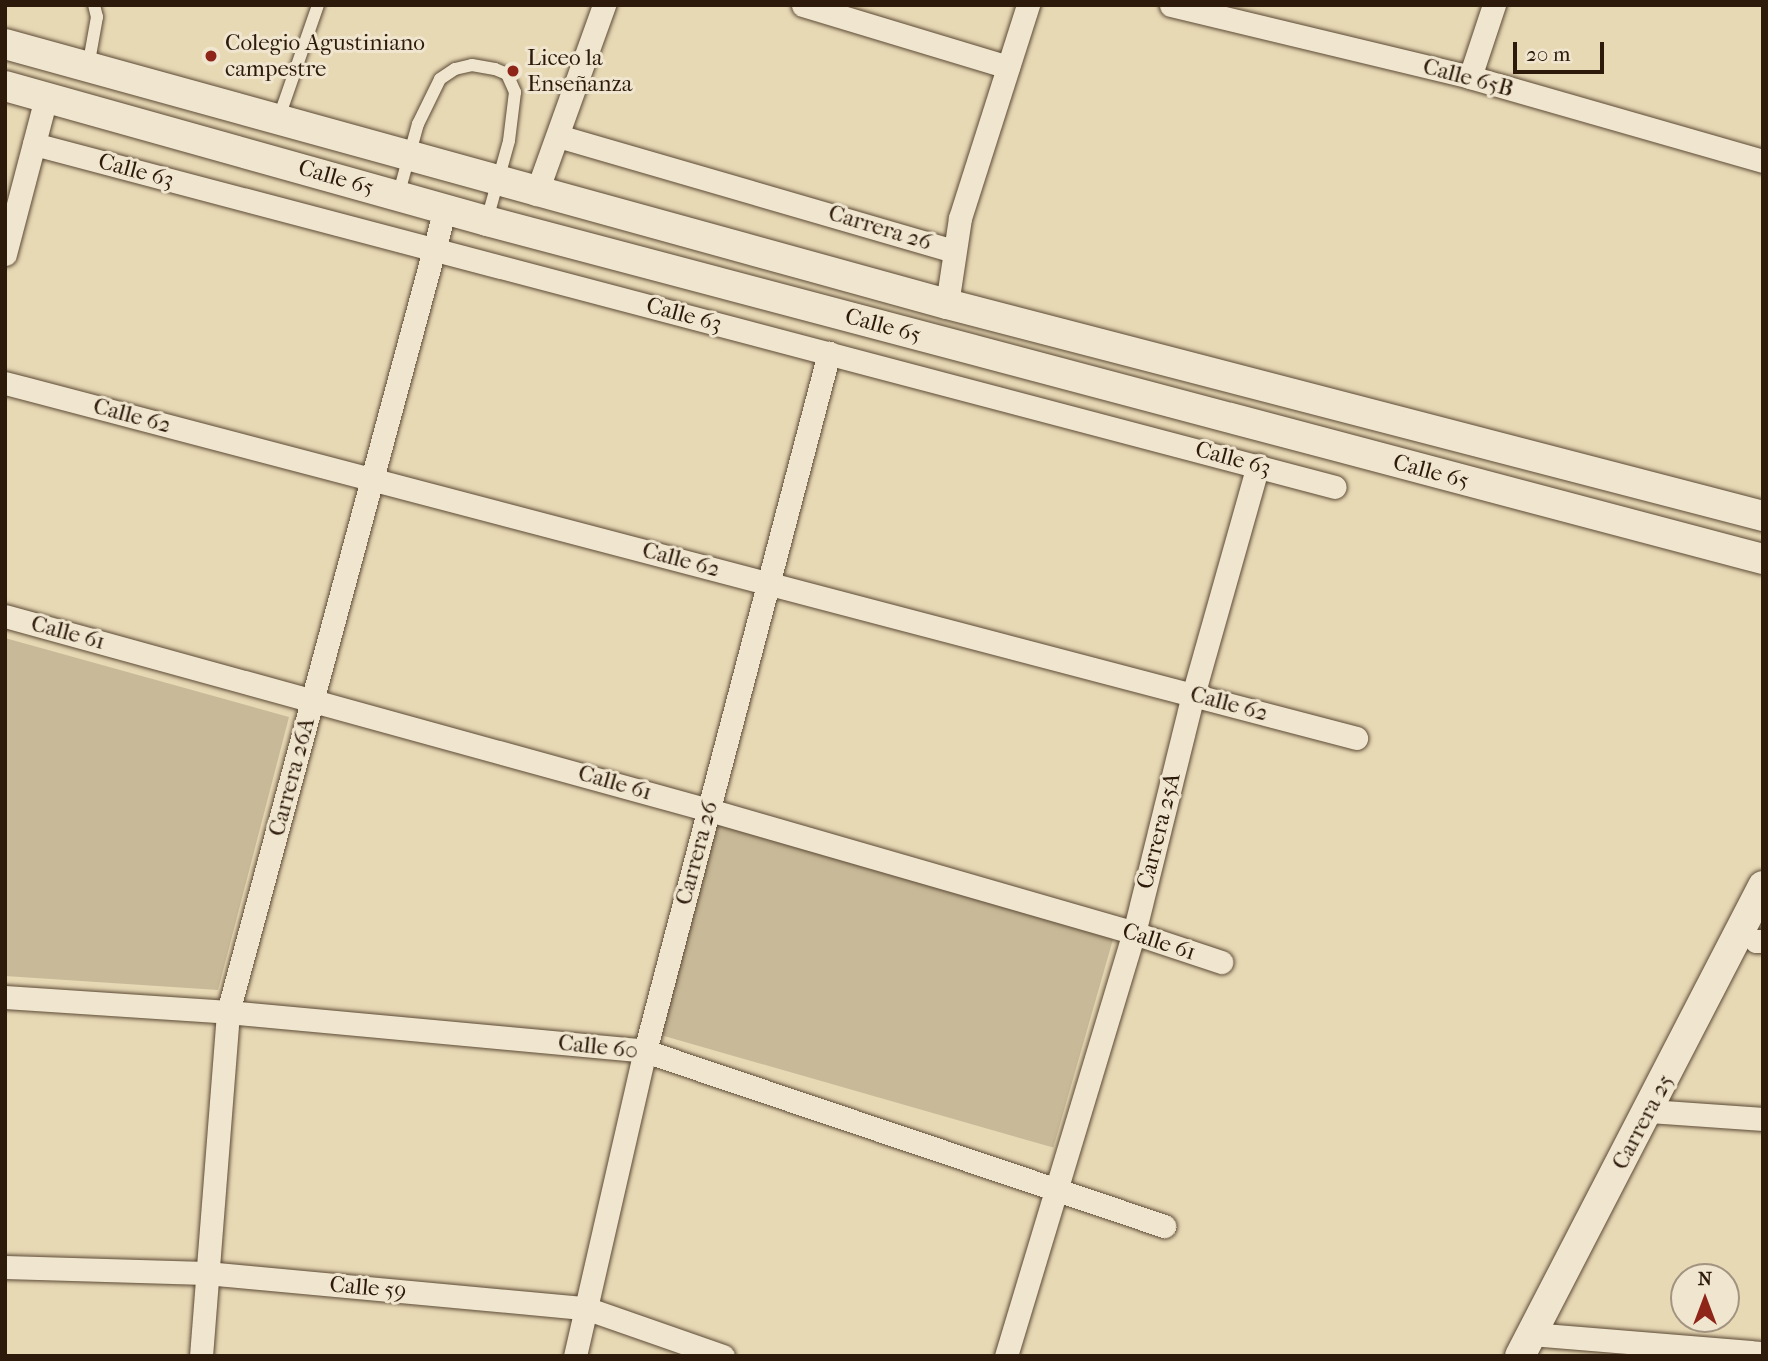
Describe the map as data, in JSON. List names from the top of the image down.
{
  "streets": {
    "street": [
      "Calle 65B",
      "Calle 63",
      "Calle 65",
      "Carrera 26",
      "Calle 62",
      "Calle 61",
      "Carrera 26A",
      "Carrera 25A",
      "Calle 60",
      "Carrera 25",
      "Calle 59"
    ]
  },
  "crossings": [
    ["Calle 63", "Carrera 26"],
    ["Calle 63", "Carrera 26A"],
    ["Calle 63", "Carrera 25A"],
    ["Calle 65", "Carrera 26A"],
    ["Carrera 26", "Calle 62"],
    ["Carrera 26", "Calle 61"],
    ["Carrera 26", "Calle 60"],
    ["Carrera 26", "Calle 59"],
    ["Calle 62", "Carrera 26A"],
    ["Calle 62", "Carrera 25A"],
    ["Calle 61", "Carrera 26A"],
    ["Calle 61", "Carrera 25A"],
    ["Carrera 26A", "Calle 60"],
    ["Carrera 26A", "Calle 59"],
    ["Carrera 25A", "Calle 60"]
  ],
  "places": ["Colegio Agustiniano campestre", "Liceo la Enseñanza"],
  "scale_bar": "20 m",
  "north": "top"
}
